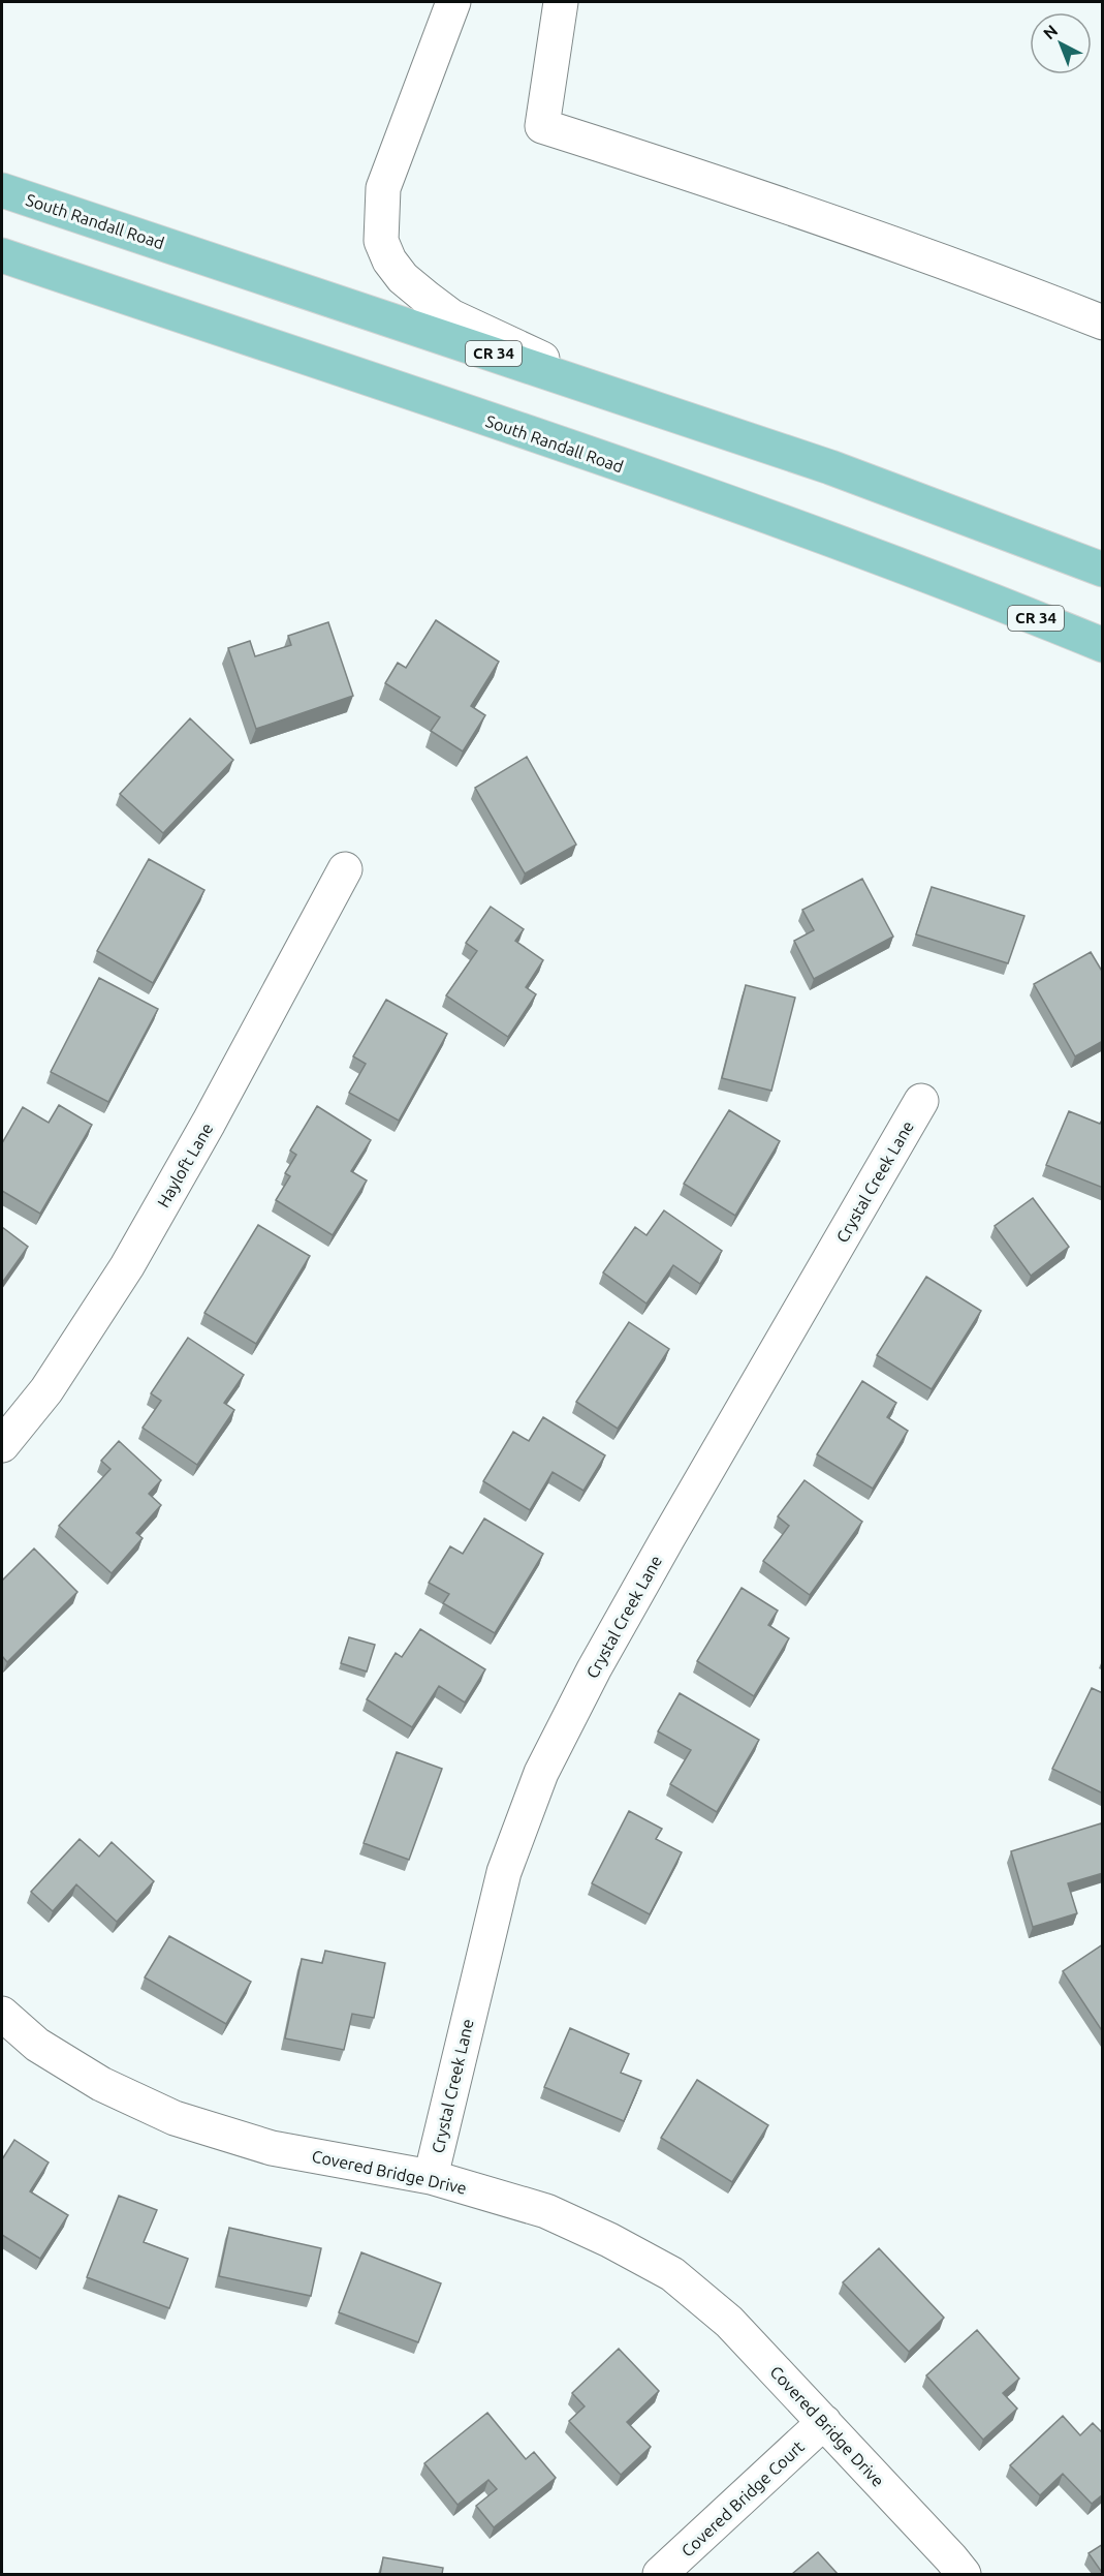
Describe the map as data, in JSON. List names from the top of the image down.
{
  "streets": {
    "main road": ["South Randall Road", "CR 34"],
    "street": [
      "Hayloft Lane",
      "Crystal Creek Lane",
      "Covered Bridge Drive",
      "Covered Bridge Court"
    ]
  },
  "crossings": [
    ["Crystal Creek Lane", "Covered Bridge Drive"],
    ["Covered Bridge Drive", "Covered Bridge Court"]
  ],
  "north": "top left"
}
